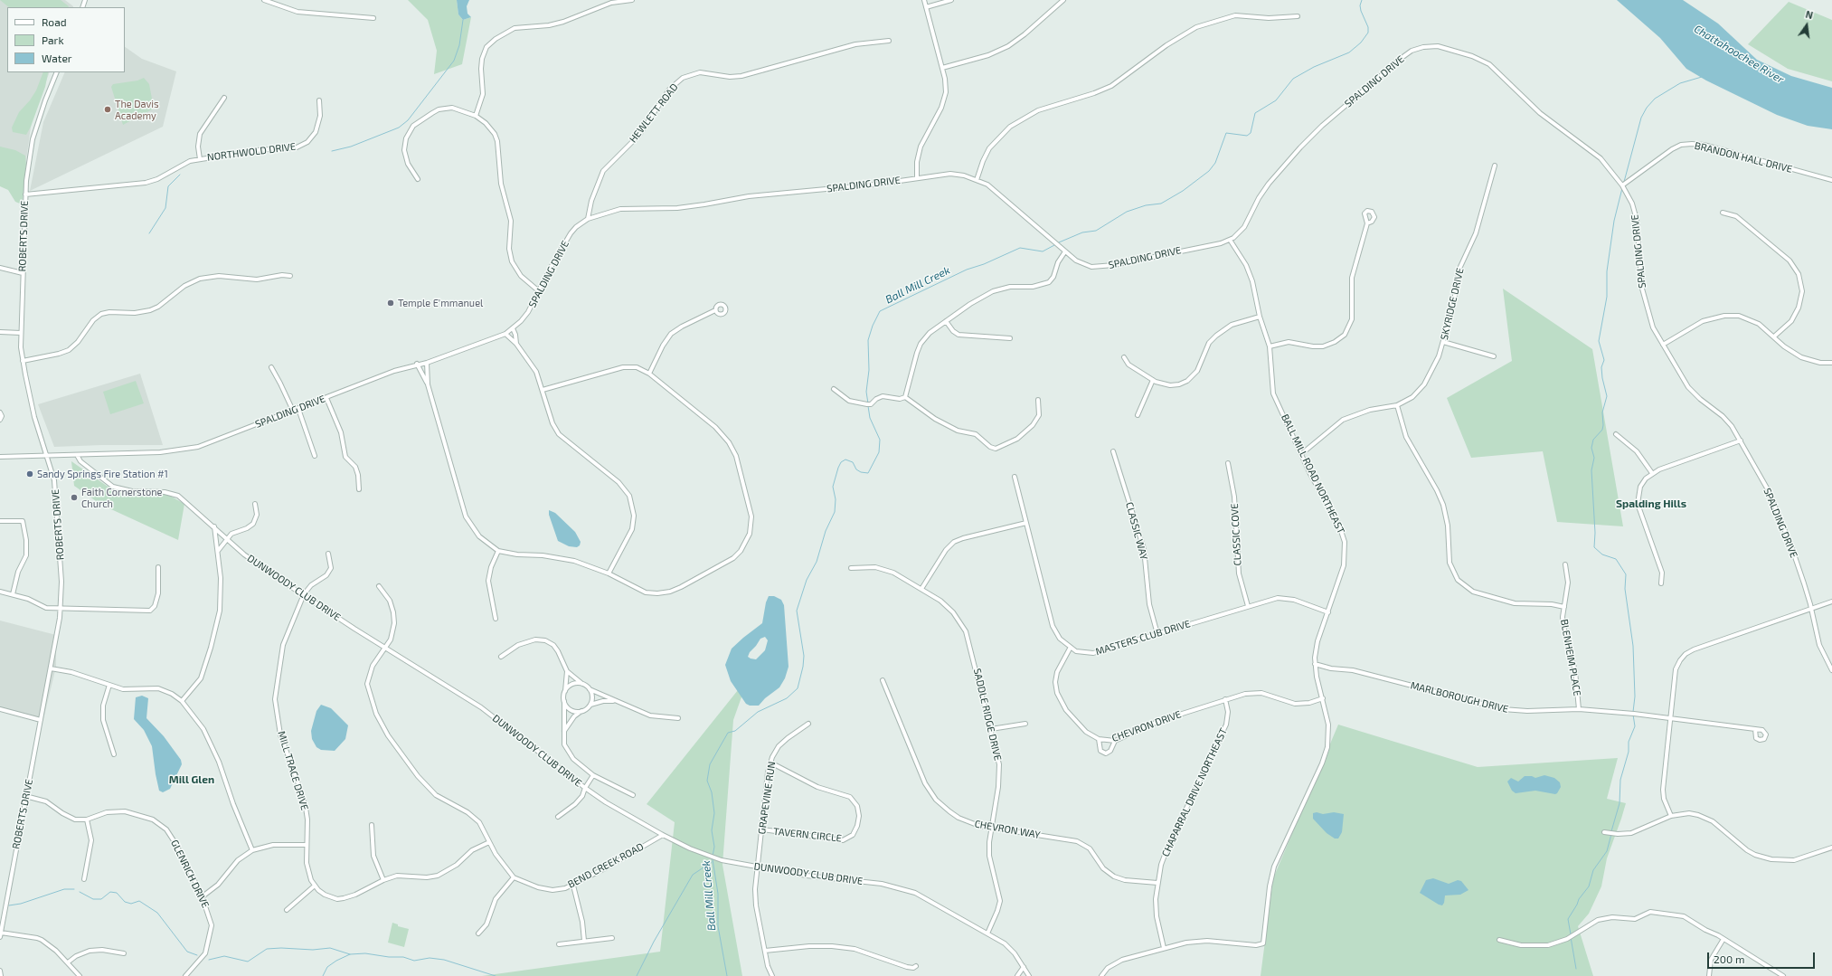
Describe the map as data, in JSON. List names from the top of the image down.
{
  "streets": {
    "street": [
      "SPALDING DRIVE",
      "HEWLETT ROAD",
      "NORTHWOLD DRIVE",
      "BRANDON HALL DRIVE",
      "ROBERTS DRIVE",
      "SKYRIDGE DRIVE",
      "BALL MILL ROAD NORTHEAST",
      "CLASSIC WAY",
      "CLASSIC COVE",
      "DUNWOODY CLUB DRIVE",
      "MASTERS CLUB DRIVE",
      "BLENHEIM PLACE",
      "MARLBOROUGH DRIVE",
      "SADDLE RIDGE DRIVE",
      "CHEVRON DRIVE",
      "MILL TRACE DRIVE",
      "CHAPARRAL DRIVE NORTHEAST",
      "GRAPEVINE RUN",
      "CHEVRON WAY",
      "TAVERN CIRCLE",
      "BEND CREEK ROAD",
      "GLENRICH DRIVE"
    ]
  },
  "crossings": [
    ["SPALDING DRIVE", "HEWLETT ROAD"],
    ["SPALDING DRIVE", "BRANDON HALL DRIVE"],
    ["SPALDING DRIVE", "ROBERTS DRIVE"],
    ["SPALDING DRIVE", "BALL MILL ROAD NORTHEAST"],
    ["SPALDING DRIVE", "DUNWOODY CLUB DRIVE"],
    ["NORTHWOLD DRIVE", "ROBERTS DRIVE"],
    ["ROBERTS DRIVE", "GLENRICH DRIVE"],
    ["SKYRIDGE DRIVE", "BALL MILL ROAD NORTHEAST"],
    ["BALL MILL ROAD NORTHEAST", "MASTERS CLUB DRIVE"],
    ["BALL MILL ROAD NORTHEAST", "MARLBOROUGH DRIVE"],
    ["BALL MILL ROAD NORTHEAST", "CHEVRON DRIVE"],
    ["BALL MILL ROAD NORTHEAST", "CHAPARRAL DRIVE NORTHEAST"],
    ["CLASSIC WAY", "MASTERS CLUB DRIVE"],
    ["CLASSIC COVE", "MASTERS CLUB DRIVE"],
    ["DUNWOODY CLUB DRIVE", "SADDLE RIDGE DRIVE"],
    ["DUNWOODY CLUB DRIVE", "MILL TRACE DRIVE"],
    ["DUNWOODY CLUB DRIVE", "GRAPEVINE RUN"],
    ["DUNWOODY CLUB DRIVE", "BEND CREEK ROAD"],
    ["MASTERS CLUB DRIVE", "CHEVRON DRIVE"],
    ["BLENHEIM PLACE", "MARLBOROUGH DRIVE"],
    ["SADDLE RIDGE DRIVE", "CHEVRON WAY"],
    ["CHEVRON DRIVE", "CHAPARRAL DRIVE NORTHEAST"],
    ["CHAPARRAL DRIVE NORTHEAST", "CHEVRON WAY"],
    ["GRAPEVINE RUN", "TAVERN CIRCLE"]
  ],
  "districts": ["Spalding Hills", "Mill Glen"],
  "water": ["Chattahoochee River", "Ball Mill Creek"],
  "places": [
    "The Davis Academy",
    "Temple E'mmanuel",
    "Sandy Springs Fire Station #1",
    "Faith Cornerstone Church"
  ],
  "legend": ["Road", "Park", "Water"],
  "scale_bar": "200 m",
  "north": "top"
}
